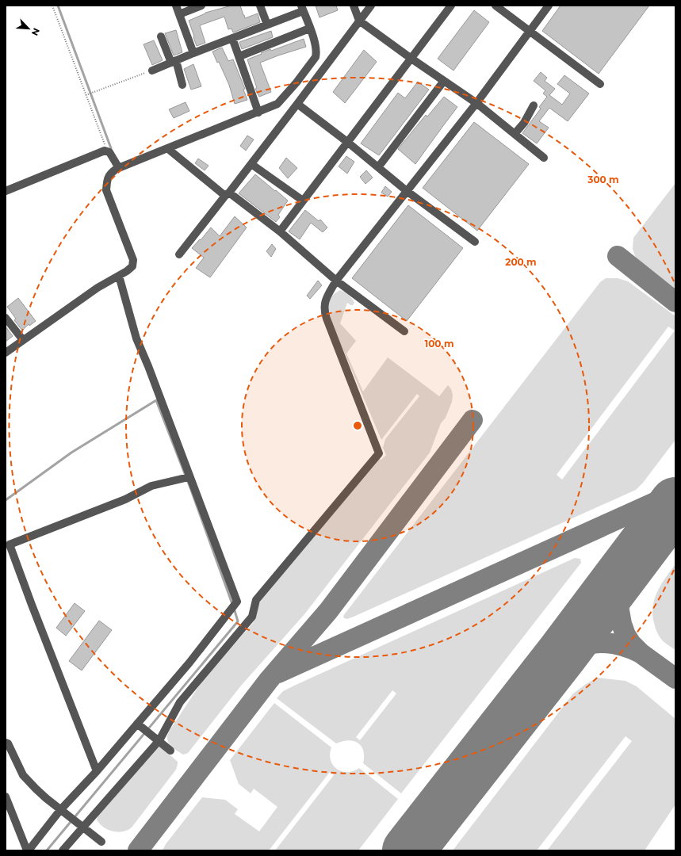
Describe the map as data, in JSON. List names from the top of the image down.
{
  "north": "bottom right",
  "rings": ["300 m", "200 m", "100 m"]
}
